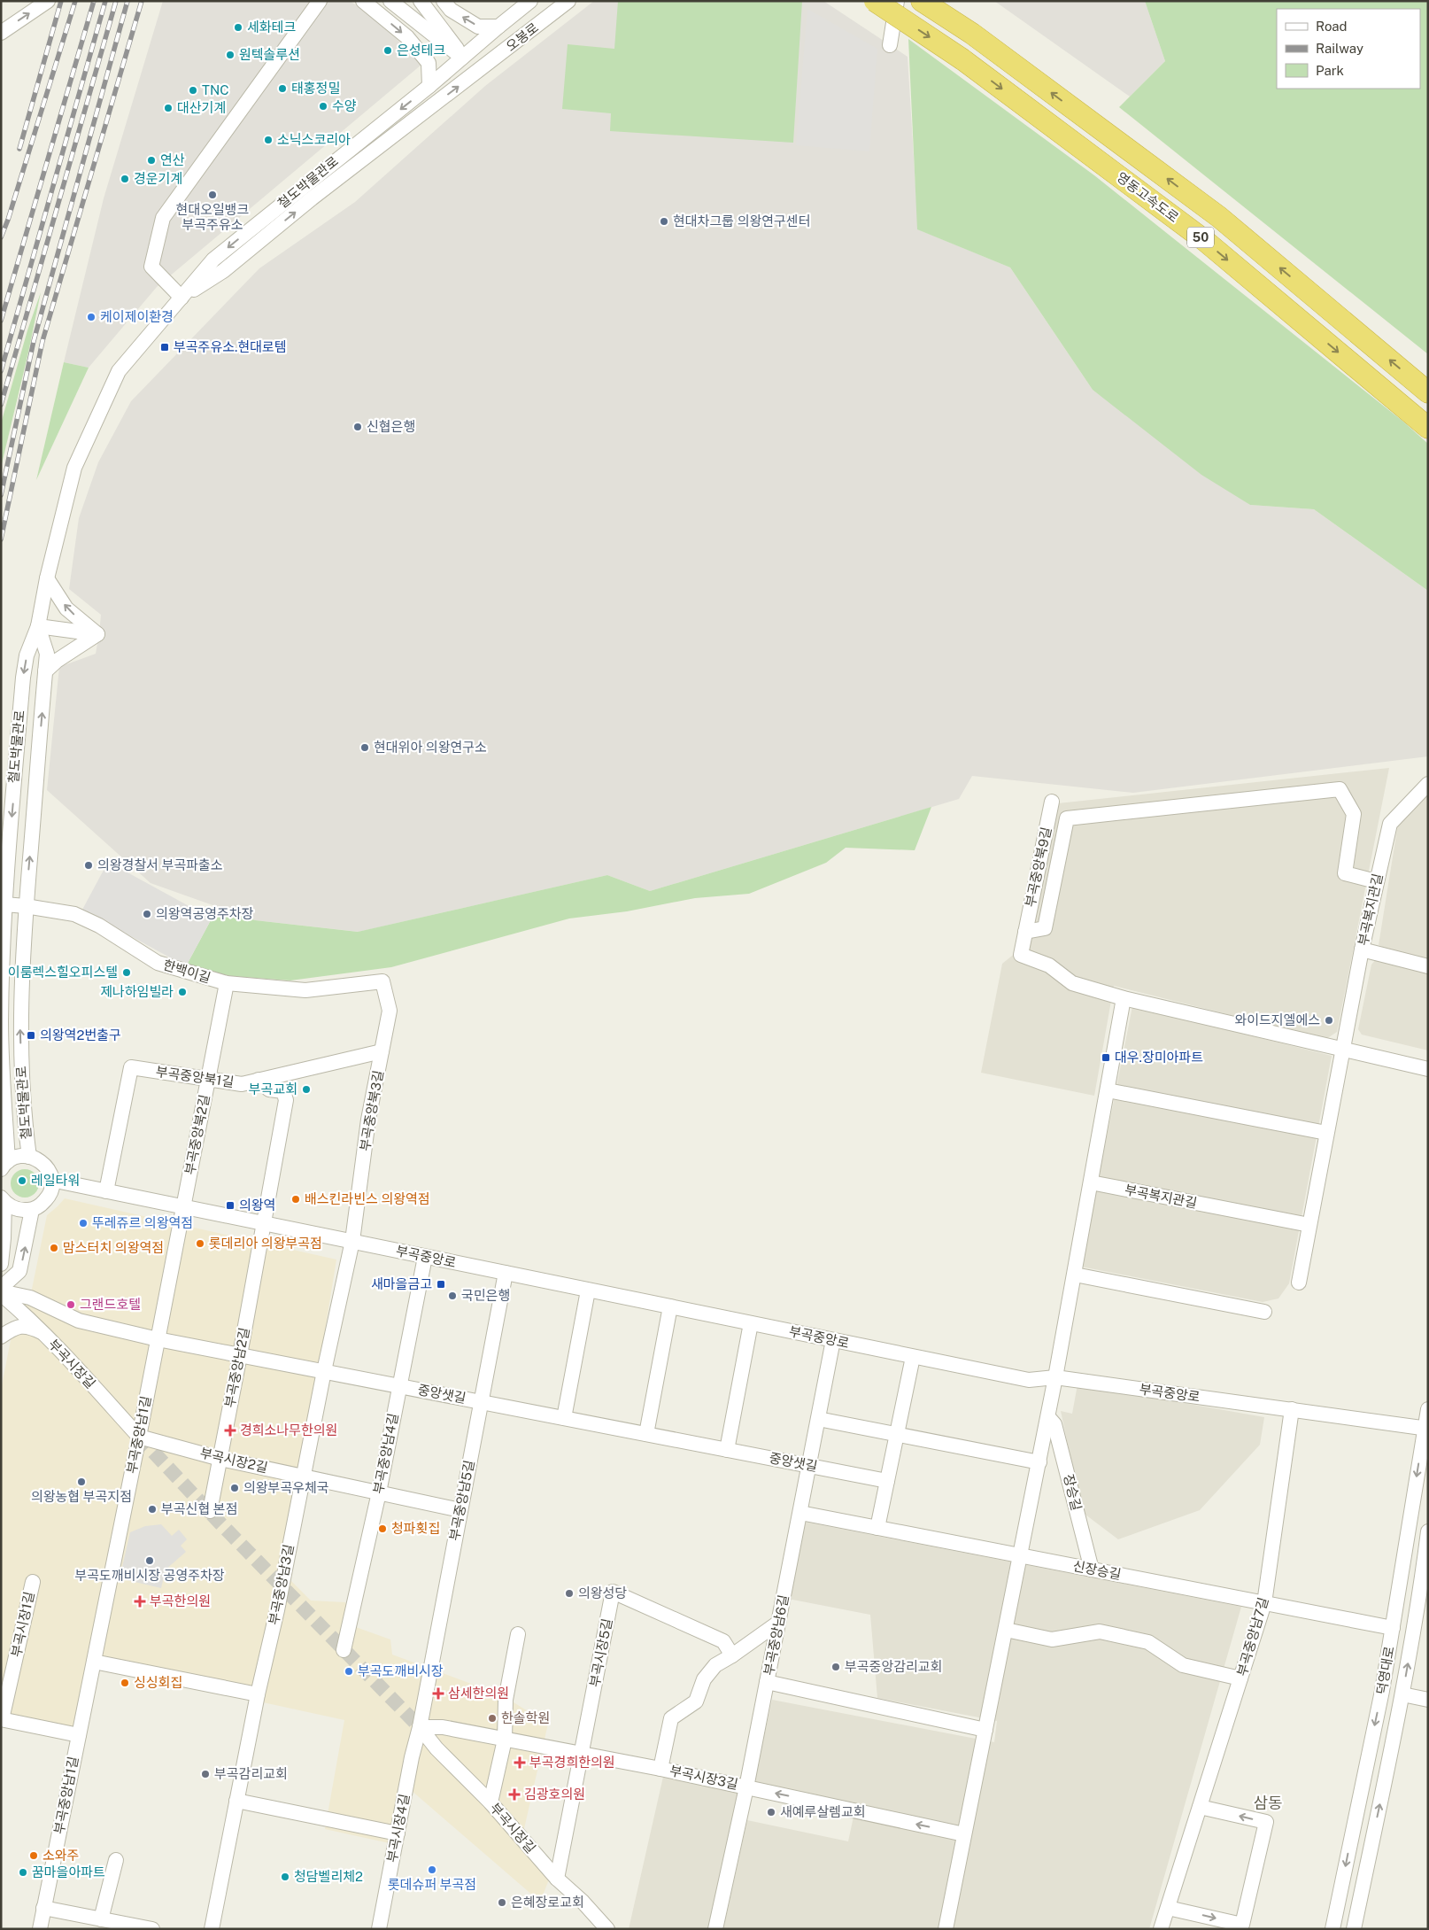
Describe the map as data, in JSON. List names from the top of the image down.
{
  "streets": {
    "highway": ["영동고속도로", "50"],
    "street": [
      "오봉로",
      "철도박물관로",
      "부곡중앙북9길",
      "부곡복지관길",
      "한백이길",
      "부곡중앙북1길",
      "부곡중앙북3길",
      "부곡중앙북2길",
      "부곡중앙로",
      "부곡시장길",
      "부곡중앙남2길",
      "중앙샛길",
      "부곡중앙남1길",
      "부곡중앙남4길",
      "부곡시장2길",
      "장승길",
      "부곡중앙남5길",
      "신장승길",
      "부곡중앙남3길",
      "부곡시장1길",
      "부곡중앙남6길",
      "부곡중앙남7길",
      "부곡시장5길",
      "덕영대로",
      "부곡시장3길",
      "부곡시장4길"
    ]
  },
  "crossings": [
    ["오봉로", "철도박물관로"],
    ["철도박물관로", "한백이길"],
    ["한백이길", "부곡중앙북3길"],
    ["한백이길", "부곡중앙북2길"],
    ["부곡중앙북1길", "부곡중앙북3길"],
    ["부곡중앙북1길", "부곡중앙북2길"],
    ["부곡중앙북1길", "부곡중앙로"],
    ["부곡중앙북3길", "부곡중앙로"],
    ["부곡중앙북3길", "부곡중앙남3길"],
    ["부곡중앙북2길", "부곡중앙로"],
    ["부곡중앙북2길", "부곡중앙남1길"],
    ["부곡중앙로", "부곡중앙남2길"],
    ["부곡중앙로", "부곡중앙남1길"],
    ["부곡중앙로", "부곡중앙남4길"],
    ["부곡중앙로", "부곡중앙남5길"],
    ["부곡중앙로", "부곡중앙남3길"],
    ["부곡중앙로", "부곡중앙남6길"],
    ["부곡중앙로", "부곡중앙남7길"],
    ["부곡중앙로", "덕영대로"],
    ["부곡시장길", "중앙샛길"],
    ["부곡시장길", "부곡중앙남1길"],
    ["부곡시장길", "부곡시장2길"],
    ["부곡시장길", "부곡중앙남5길"],
    ["부곡시장길", "부곡시장5길"],
    ["부곡시장길", "부곡시장3길"],
    ["부곡시장길", "부곡시장4길"],
    ["부곡중앙남2길", "중앙샛길"],
    ["부곡중앙남2길", "부곡시장2길"],
    ["중앙샛길", "부곡중앙남1길"],
    ["중앙샛길", "부곡중앙남4길"],
    ["중앙샛길", "부곡중앙남5길"],
    ["중앙샛길", "부곡중앙남3길"],
    ["중앙샛길", "부곡중앙남6길"],
    ["부곡중앙남1길", "부곡시장2길"],
    ["부곡중앙남1길", "부곡시장1길"],
    ["부곡중앙남4길", "부곡시장2길"],
    ["부곡시장2길", "부곡중앙남5길"],
    ["부곡시장2길", "부곡중앙남3길"],
    ["장승길", "신장승길"],
    ["부곡중앙남5길", "부곡시장3길"],
    ["부곡중앙남5길", "부곡시장4길"],
    ["신장승길", "부곡중앙남6길"],
    ["신장승길", "부곡중앙남7길"],
    ["신장승길", "덕영대로"],
    ["부곡중앙남6길", "부곡시장3길"],
    ["부곡시장5길", "부곡시장3길"],
    ["부곡시장3길", "부곡시장4길"]
  ],
  "districts": ["삼동"],
  "places": {
    "other": [
      "세화테크",
      "은성테크",
      "원텍솔루션",
      "태홍정밀",
      "TNC",
      "수양",
      "대산기계",
      "소닉스코리아",
      "연산",
      "경운기계",
      "현대오일뱅크 부곡주유소",
      "현대차그룹 의왕연구센터",
      "케이제이환경",
      "신협은행",
      "현대위아 의왕연구소",
      "의왕경찰서 부곡파출소",
      "의왕역공영주차장",
      "이룸렉스힐오피스텔",
      "제나하임빌라",
      "와이드지엘에스",
      "부곡교회",
      "레일타워",
      "배스킨라빈스 의왕역점",
      "뚜레쥬르 의왕역점",
      "롯데리아 의왕부곡점",
      "맘스터치 의왕역점",
      "국민은행",
      "그랜드호텔",
      "의왕농협 부곡지점",
      "의왕부곡우체국",
      "부곡신협 본점",
      "청파횟집",
      "부곡도깨비시장 공영주차장",
      "의왕성당",
      "부곡중앙감리교회",
      "부곡도깨비시장",
      "싱싱회집",
      "한솔학원",
      "부곡감리교회",
      "새예루살렘교회",
      "소와주",
      "롯데슈퍼 부곡점",
      "꿈마을아파트",
      "청담벨리체2",
      "은혜장로교회"
    ],
    "transit": [
      "부곡주유소.현대로템",
      "의왕역2번출구",
      "대우.장미아파트",
      "의왕역",
      "새마을금고"
    ],
    "health": [
      "경희소나무한의원",
      "부곡한의원",
      "삼세한의원",
      "부곡경희한의원",
      "김광호의원"
    ]
  },
  "legend": ["Road", "Railway", "Park"]
}
